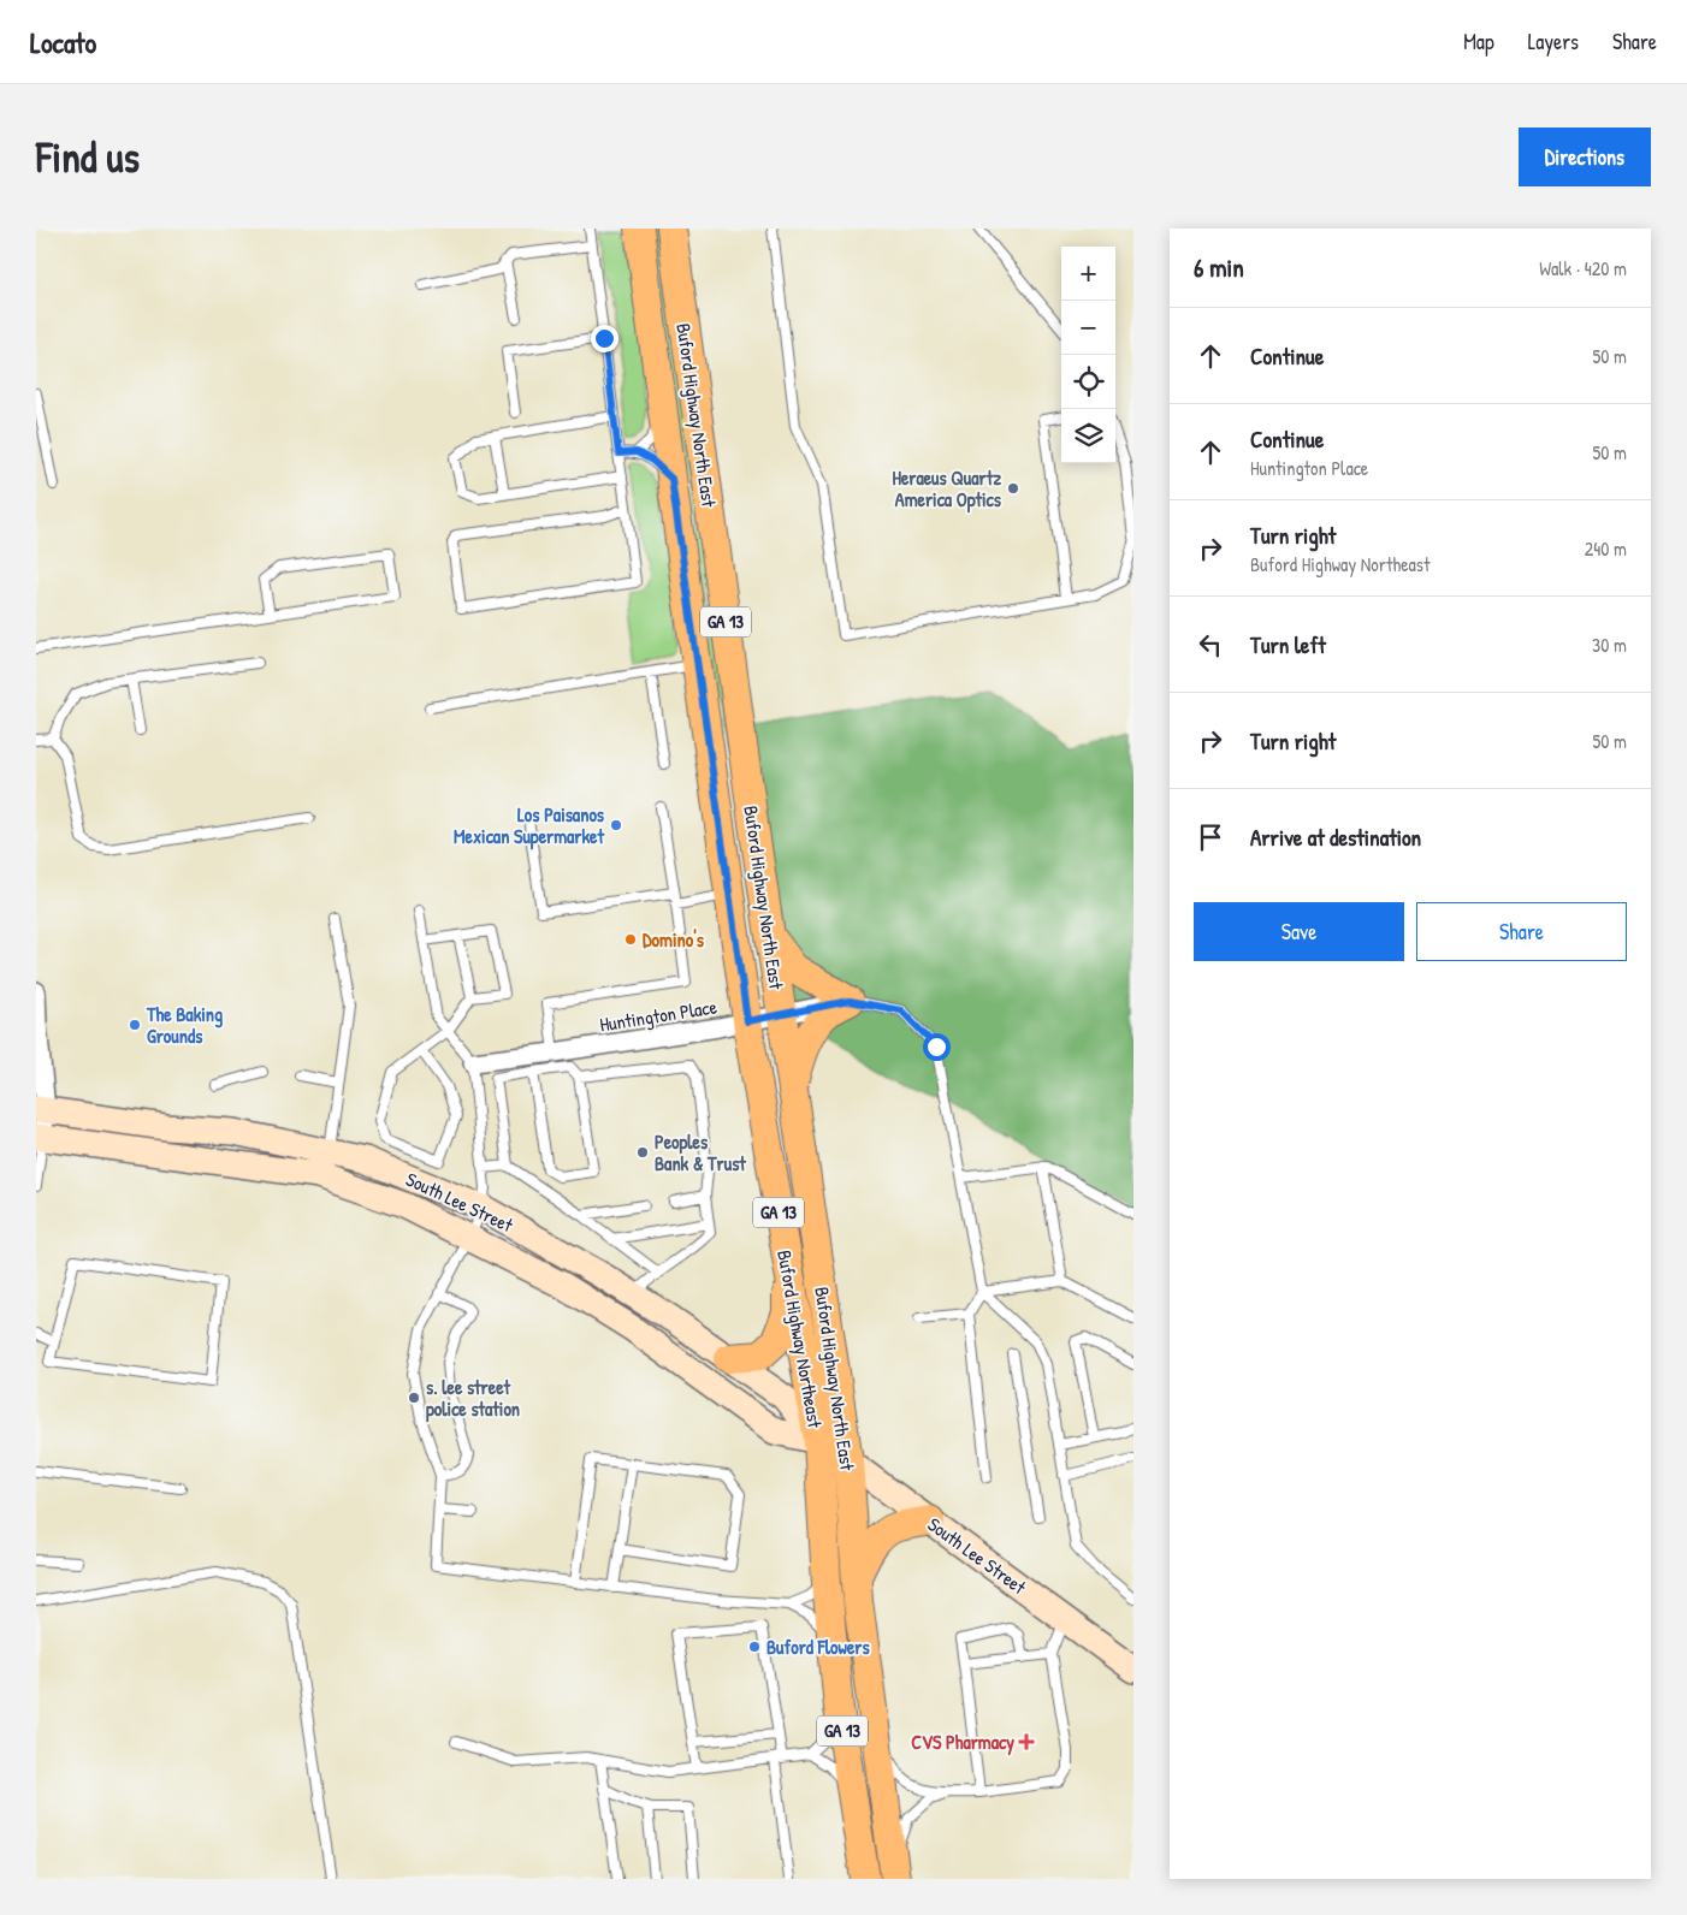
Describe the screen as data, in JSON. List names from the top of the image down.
{
  "streets": {
    "main road": [
      "Buford Highway North East",
      "GA 13",
      "South Lee Street",
      "Buford Highway Northeast"
    ],
    "street": ["Huntington Place"]
  },
  "crossings": [
    ["Buford Highway North East", "GA 13"],
    ["Buford Highway North East", "Huntington Place"],
    ["Buford Highway North East", "South Lee Street"],
    ["Huntington Place", "Buford Highway Northeast"],
    ["South Lee Street", "Buford Highway Northeast"]
  ],
  "places": {
    "other": [
      "Heraeus Quartz America Optics",
      "Los Paisanos Mexican Supermarket",
      "Domino's",
      "The Baking Grounds",
      "Peoples Bank & Trust",
      "s. lee street police station",
      "Buford Flowers"
    ],
    "health": ["CVS Pharmacy"]
  },
  "page": {
    "header": "Locato",
    "nav": ["Map", "Layers", "Share"],
    "buttons": [
      "Directions",
      ["Save", "Share"]
    ],
    "title": "Find us",
    "heading": ["6 min", "Walk · 420 m"],
    "map_buttons": ["+", "−"],
    "list": [
      ["Continue", "50 m"],
      ["Continue", "Huntington Place", "50 m"],
      ["Turn right", "Buford Highway Northeast", "240 m"],
      ["Turn left", "30 m"],
      ["Turn right", "50 m"],
      "Arrive at destination"
    ]
  }
}
